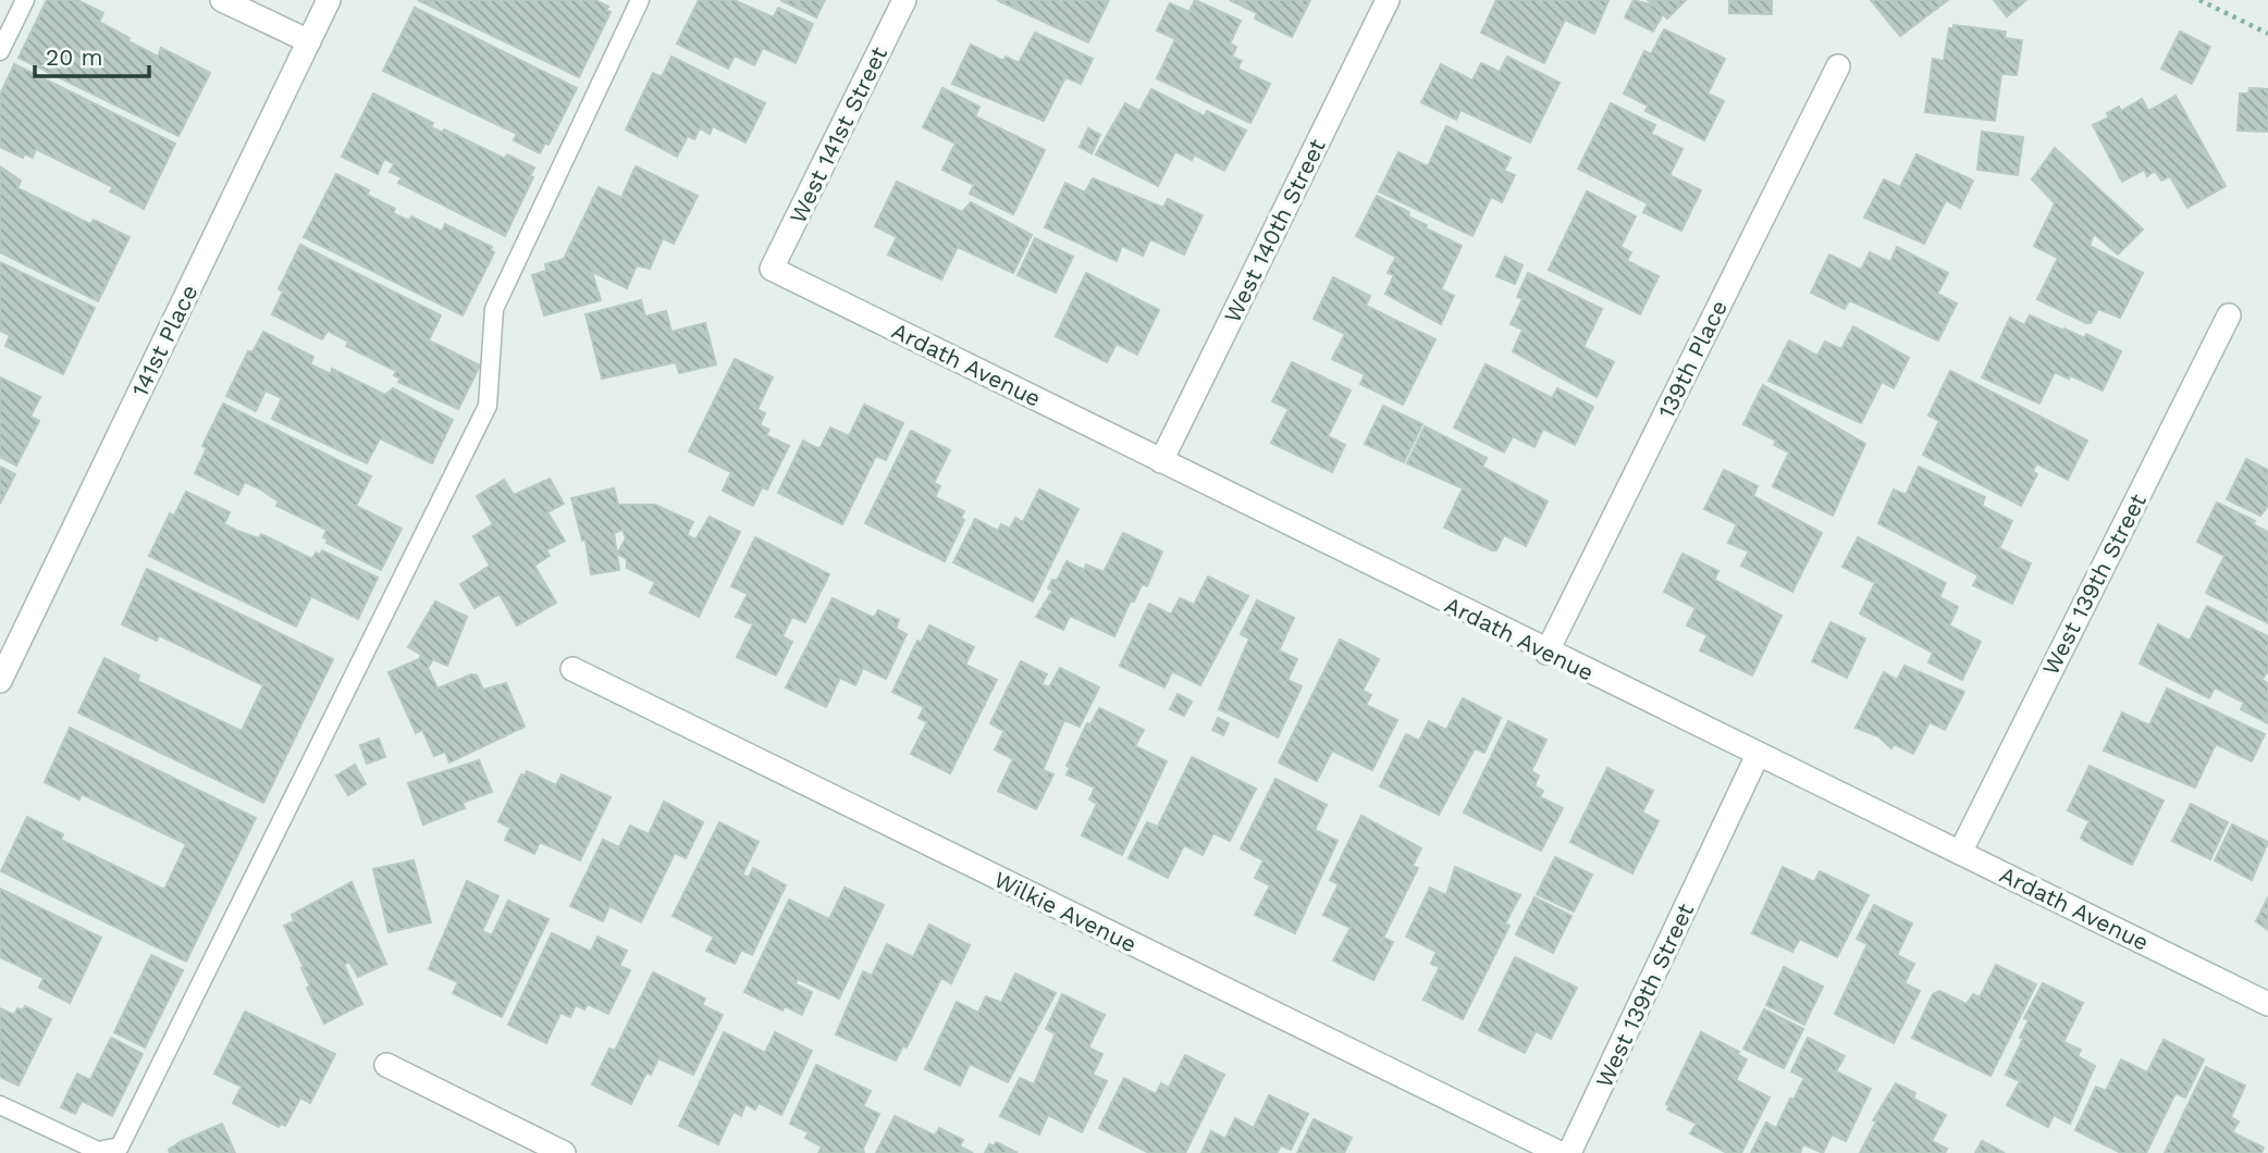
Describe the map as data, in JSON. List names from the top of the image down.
{
  "streets": {
    "street": [
      "West 141st Street",
      "West 140th Street",
      "141st Place",
      "139th Place",
      "Ardath Avenue",
      "West 139th Street",
      "Wilkie Avenue"
    ]
  },
  "crossings": [
    ["West 141st Street", "Ardath Avenue"],
    ["West 140th Street", "Ardath Avenue"],
    ["139th Place", "Ardath Avenue"],
    ["Ardath Avenue", "West 139th Street"]
  ],
  "scale_bar": "20 m"
}
